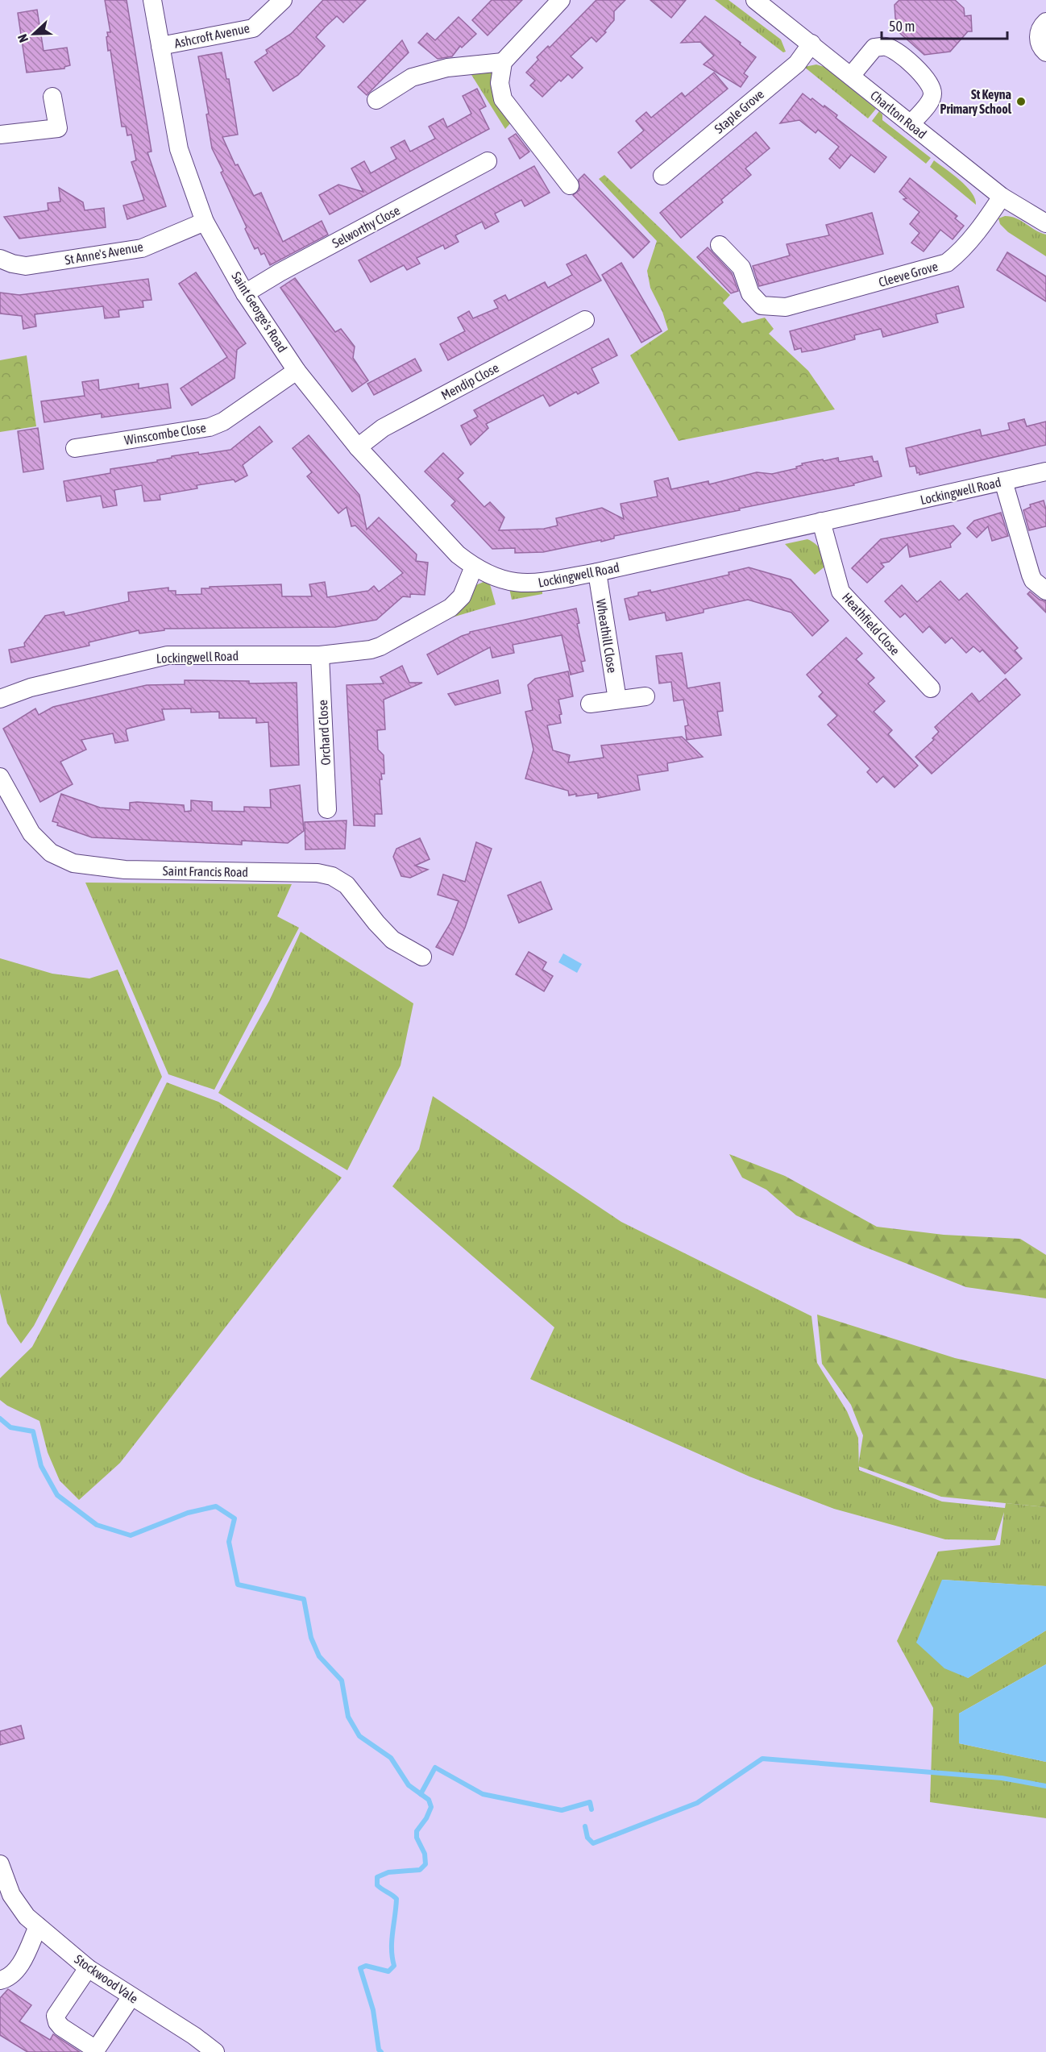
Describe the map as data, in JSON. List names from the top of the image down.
{
  "streets": {
    "street": [
      "Ashcroft Avenue",
      "Staple Grove",
      "Charlton Road",
      "Selworthy Close",
      "St Anne's Avenue",
      "Cleeve Grove",
      "Saint George's Road",
      "Mendip Close",
      "Winscombe Close",
      "Lockingwell Road",
      "Heathfield Close",
      "Wheathill Close",
      "Orchard Close",
      "Saint Francis Road",
      "Stockwood Vale"
    ]
  },
  "crossings": [
    ["Ashcroft Avenue", "Saint George's Road"],
    ["Staple Grove", "Charlton Road"],
    ["Charlton Road", "Cleeve Grove"],
    ["Selworthy Close", "Saint George's Road"],
    ["St Anne's Avenue", "Saint George's Road"],
    ["Saint George's Road", "Mendip Close"],
    ["Saint George's Road", "Winscombe Close"],
    ["Saint George's Road", "Lockingwell Road"],
    ["Lockingwell Road", "Heathfield Close"],
    ["Lockingwell Road", "Wheathill Close"],
    ["Lockingwell Road", "Orchard Close"]
  ],
  "places": ["St Keyna Primary School"],
  "scale_bar": "50 m",
  "north": "left"
}
